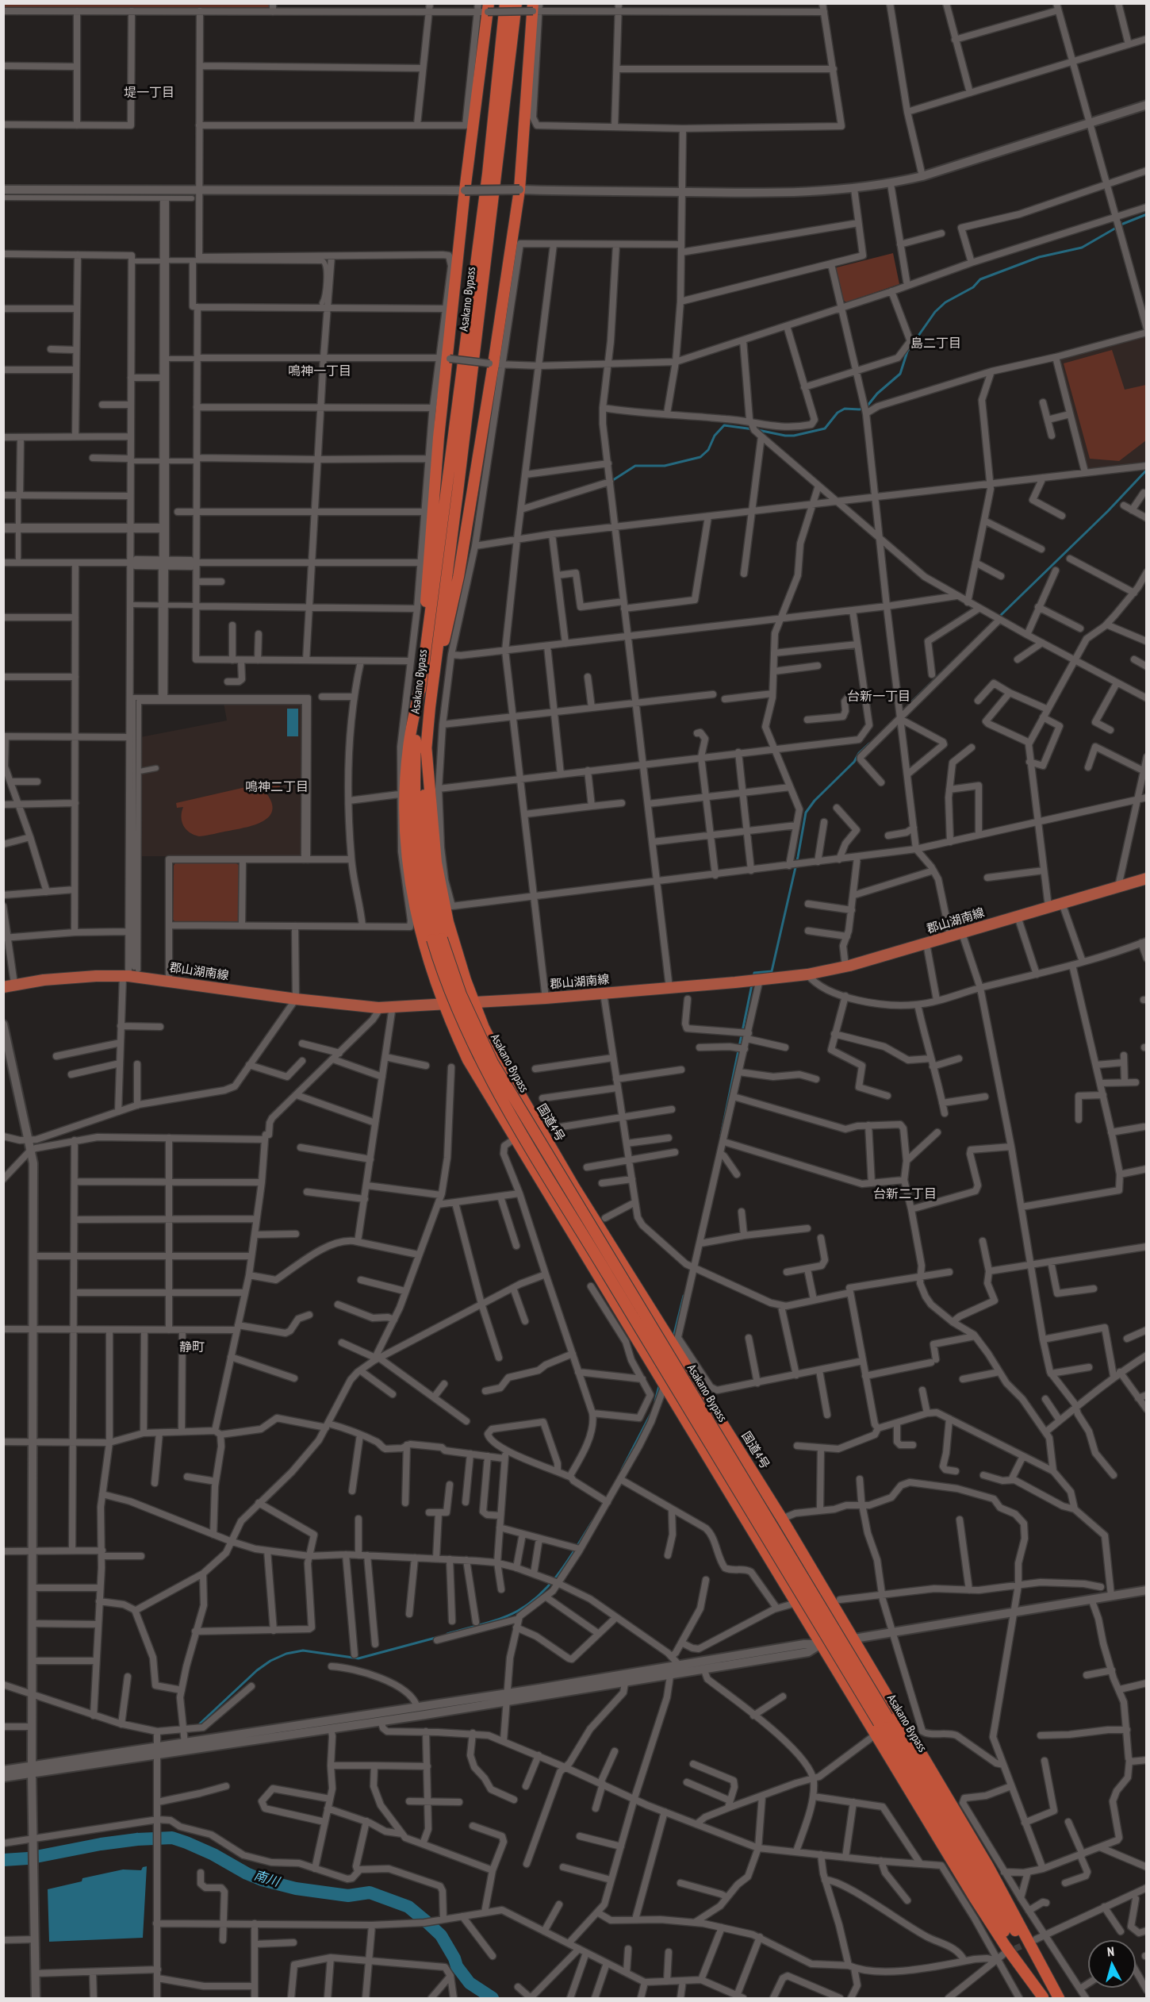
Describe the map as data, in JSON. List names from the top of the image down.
{
  "streets": {
    "highway": ["Asakano Bypass", "国道4号"],
    "main road": ["郡山湖南線"]
  },
  "crossings": [
    ["Asakano Bypass", "国道4号"],
    ["郡山湖南線", "国道4号"]
  ],
  "districts": [
    "堤一丁目",
    "島二丁目",
    "鳴神一丁目",
    "台新一丁目",
    "鳴神二丁目",
    "台新二丁目",
    "静町"
  ],
  "water": ["南川"],
  "north": "top"
}
